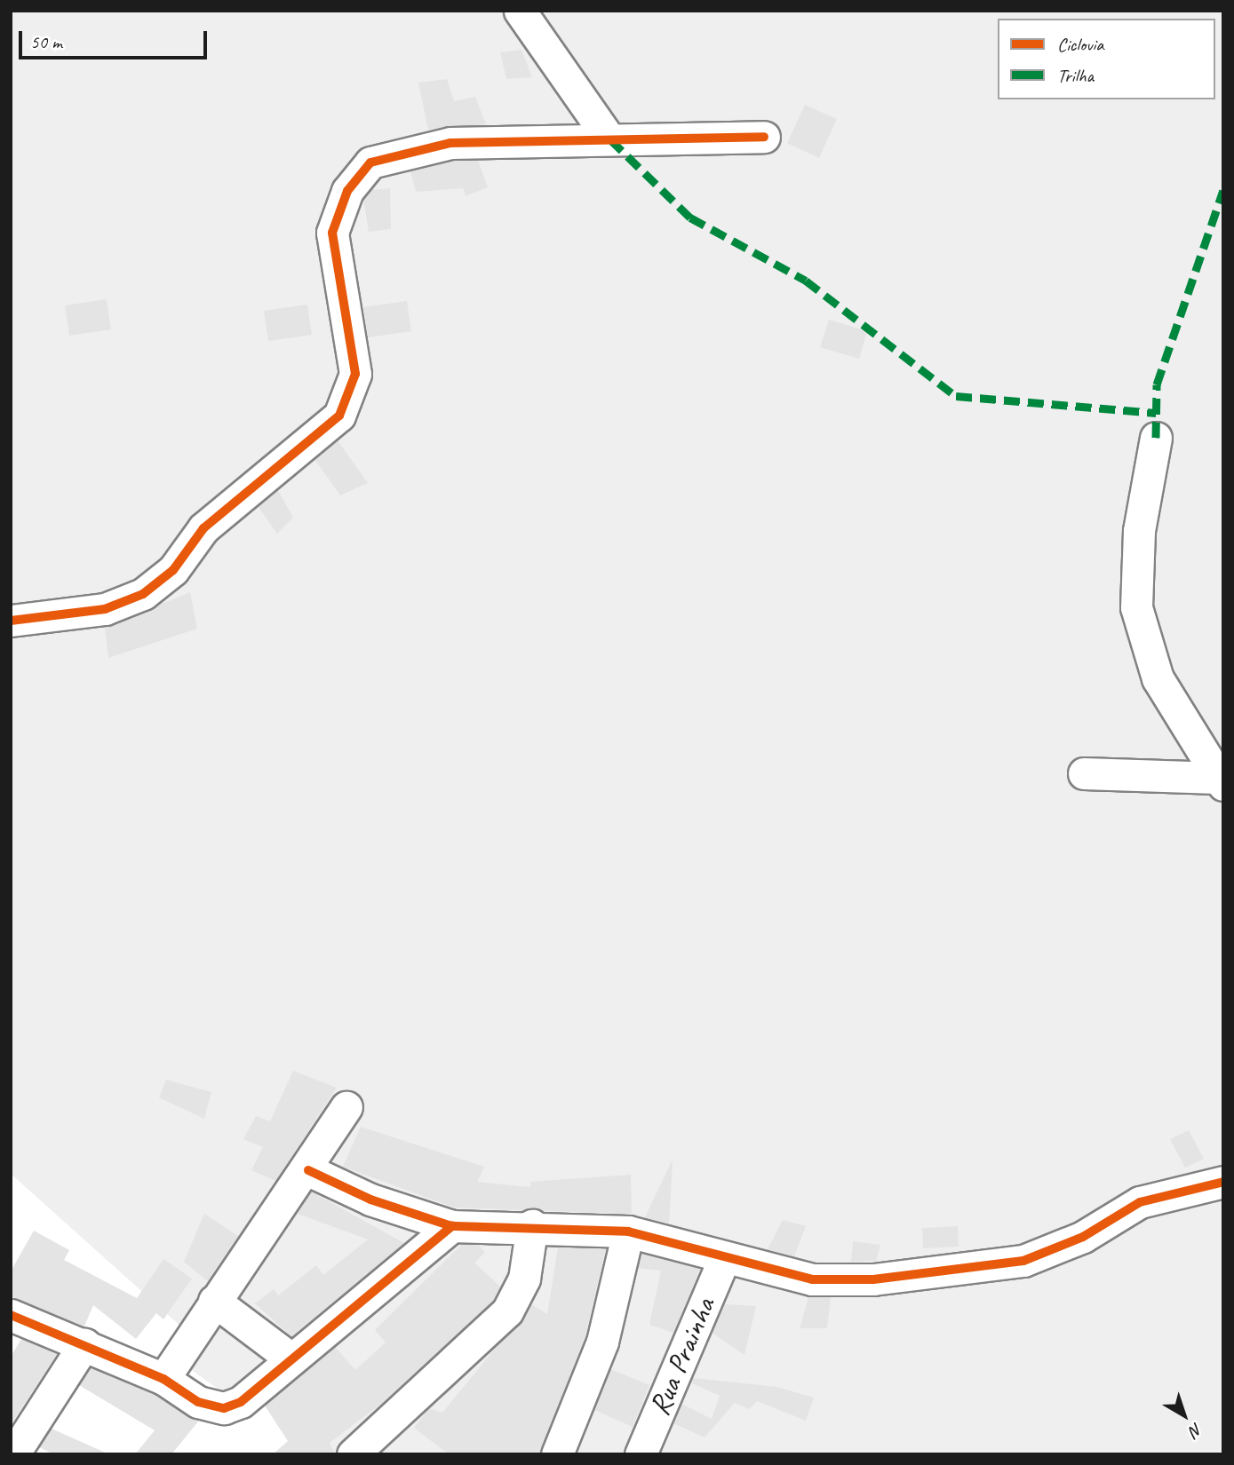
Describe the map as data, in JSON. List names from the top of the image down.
{
  "streets": {
    "street": ["Rua Prainha"]
  },
  "legend": ["Ciclovia", "Trilha"],
  "scale_bar": "50 m",
  "north": "bottom right"
}
